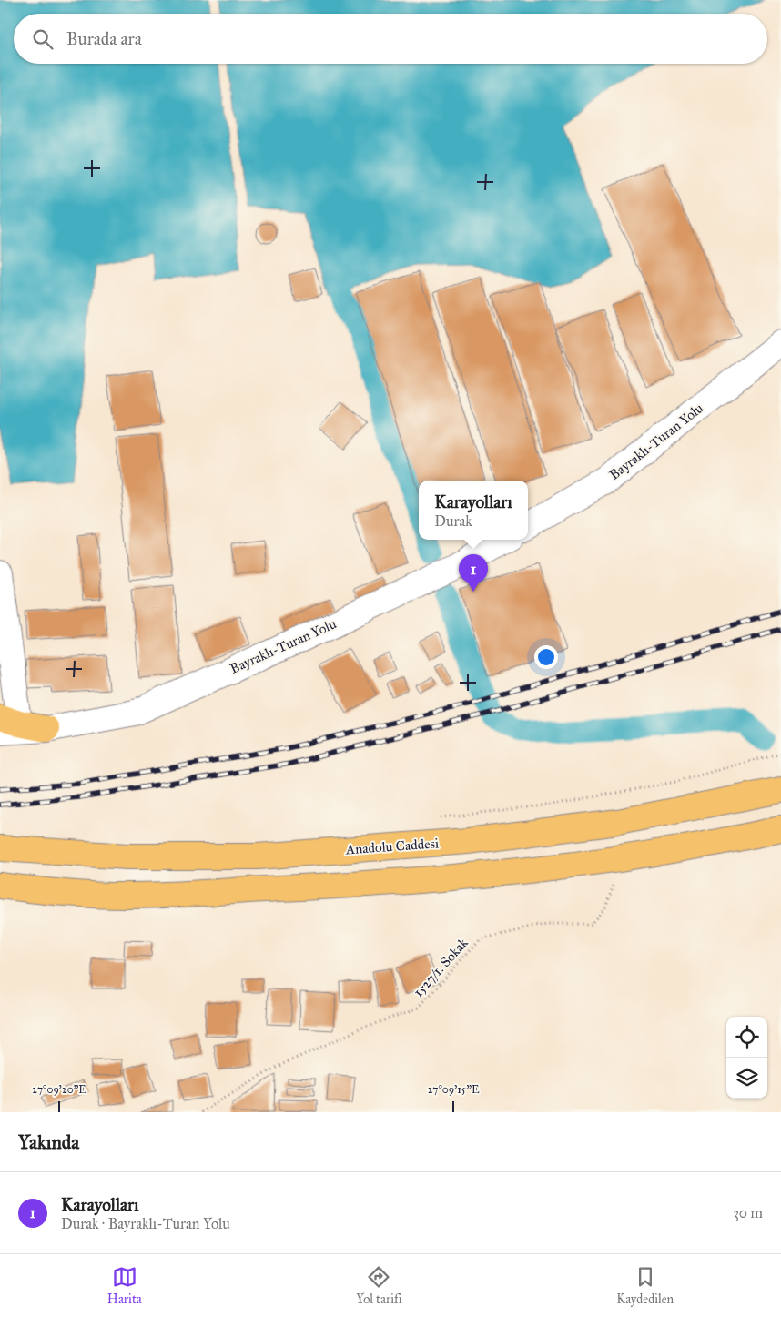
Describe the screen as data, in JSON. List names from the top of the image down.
{
  "streets": {
    "highway": ["Anadolu Caddesi"],
    "street": ["Bayraklı-Turan Yolu"],
    "path": ["1527/1. Sokak"]
  },
  "page": {
    "search": "Burada ara",
    "popup": ["Karayolları", "Durak"],
    "pins": "1",
    "heading": "Yakında",
    "list": [
      {
        "mark": "1",
        "name": "Karayolları",
        "note": "Durak · Bayraklı-Turan Yolu",
        "value": "30 m"
      }
    ],
    "nav": ["Harita", "Yol tarifi", "Kaydedilen"]
  },
  "coordinates": ["27°09'20\"E", "27°09'15\"E"]
}
